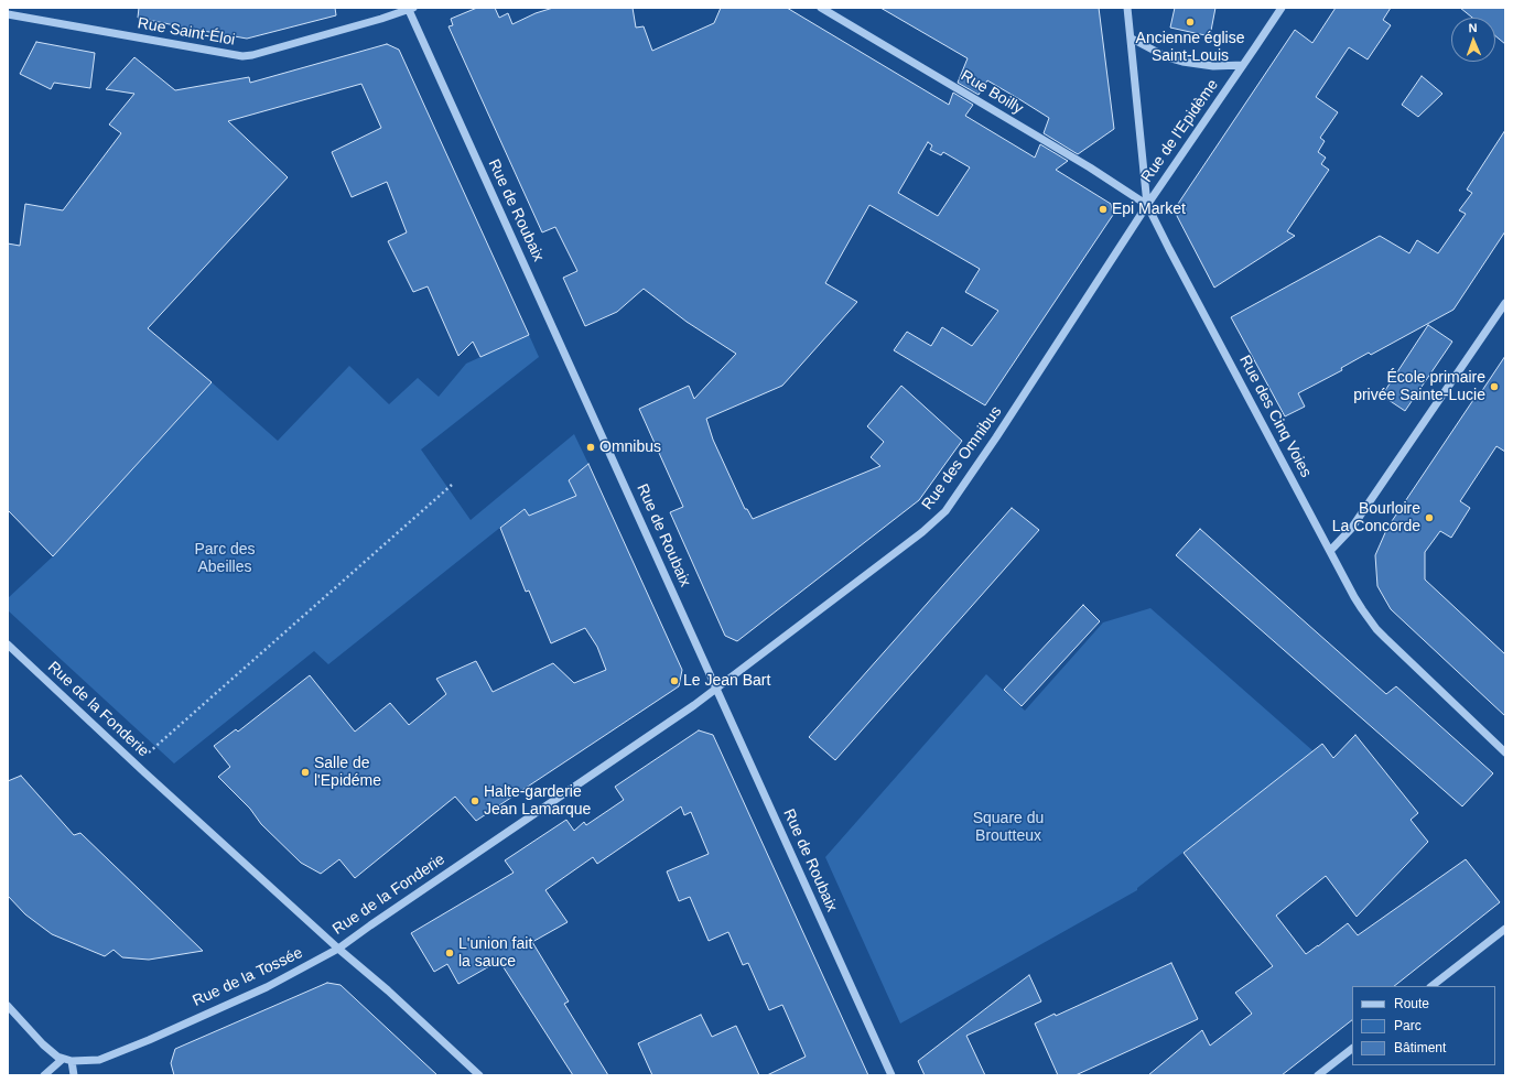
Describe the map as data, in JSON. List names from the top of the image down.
{
  "streets": {
    "street": [
      "Rue Saint-Éloi",
      "Rue Boilly",
      "Rue de l'Epidème",
      "Rue de Roubaix",
      "Rue des Cinq Voies",
      "Rue des Omnibus",
      "Rue de la Fonderie",
      "Rue de la Tossée"
    ]
  },
  "crossings": [
    ["Rue Saint-Éloi", "Rue de Roubaix"],
    ["Rue Boilly", "Rue de l'Epidème"],
    ["Rue Boilly", "Rue des Cinq Voies"],
    ["Rue Boilly", "Rue des Omnibus"],
    ["Rue de l'Epidème", "Rue des Cinq Voies"],
    ["Rue de l'Epidème", "Rue des Omnibus"],
    ["Rue de Roubaix", "Rue des Omnibus"],
    ["Rue de Roubaix", "Rue de la Fonderie"],
    ["Rue des Cinq Voies", "Rue des Omnibus"],
    ["Rue des Omnibus", "Rue de la Fonderie"],
    ["Rue de la Fonderie", "Rue de la Tossée"]
  ],
  "parks": ["Parc des Abeilles", "Square du Broutteux"],
  "places": [
    "Ancienne église Saint-Louis",
    "Epi Market",
    "École primaire privée Sainte-Lucie",
    "Omnibus",
    "Bourloire La Concorde",
    "Le Jean Bart",
    "Salle de l'Epidéme",
    "Halte-garderie Jean Lamarque",
    "L'union fait la sauce"
  ],
  "legend": ["Route", "Parc", "Bâtiment"],
  "north": "top"
}
